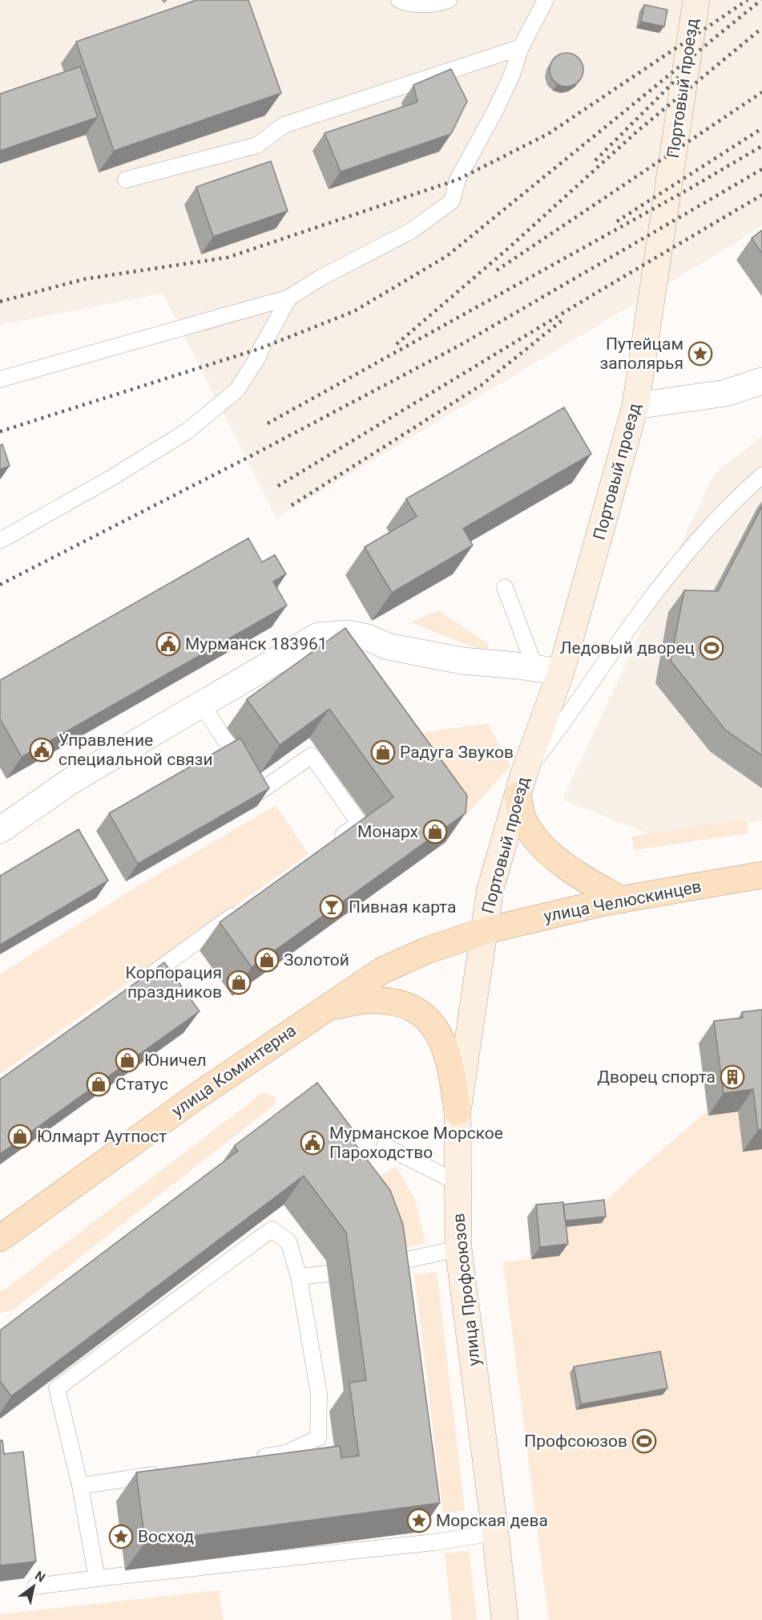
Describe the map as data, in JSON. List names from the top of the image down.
{
  "streets": {
    "main road": ["улица Челюскинцев", "улица Коминтерна"],
    "street": ["Портовый проезд", "улица Профсоюзов"]
  },
  "crossings": [
    ["Портовый проезд", "улица Челюскинцев"],
    ["Портовый проезд", "улица Коминтерна"],
    ["Портовый проезд", "улица Профсоюзов"],
    ["улица Челюскинцев", "улица Коминтерна"],
    ["улица Челюскинцев", "улица Профсоюзов"],
    ["улица Коминтерна", "улица Профсоюзов"]
  ],
  "places": {
    "place": ["Путейцам заполярья", "Морская дева", "Восход"],
    "public building": ["Мурманск 183961", "Управление специальной связи", "Мурманское Морское Пароходство"],
    "sports": ["Ледовый дворец", "Профсоюзов"],
    "shop": [
      "Радуга Звуков",
      "Монарх",
      "Золотой",
      "Корпорация праздников",
      "Юничел",
      "Статус",
      "Юлмарт Аутпост"
    ],
    "bar": ["Пивная карта"],
    "building": ["Дворец спорта"]
  },
  "north": "top right"
}
